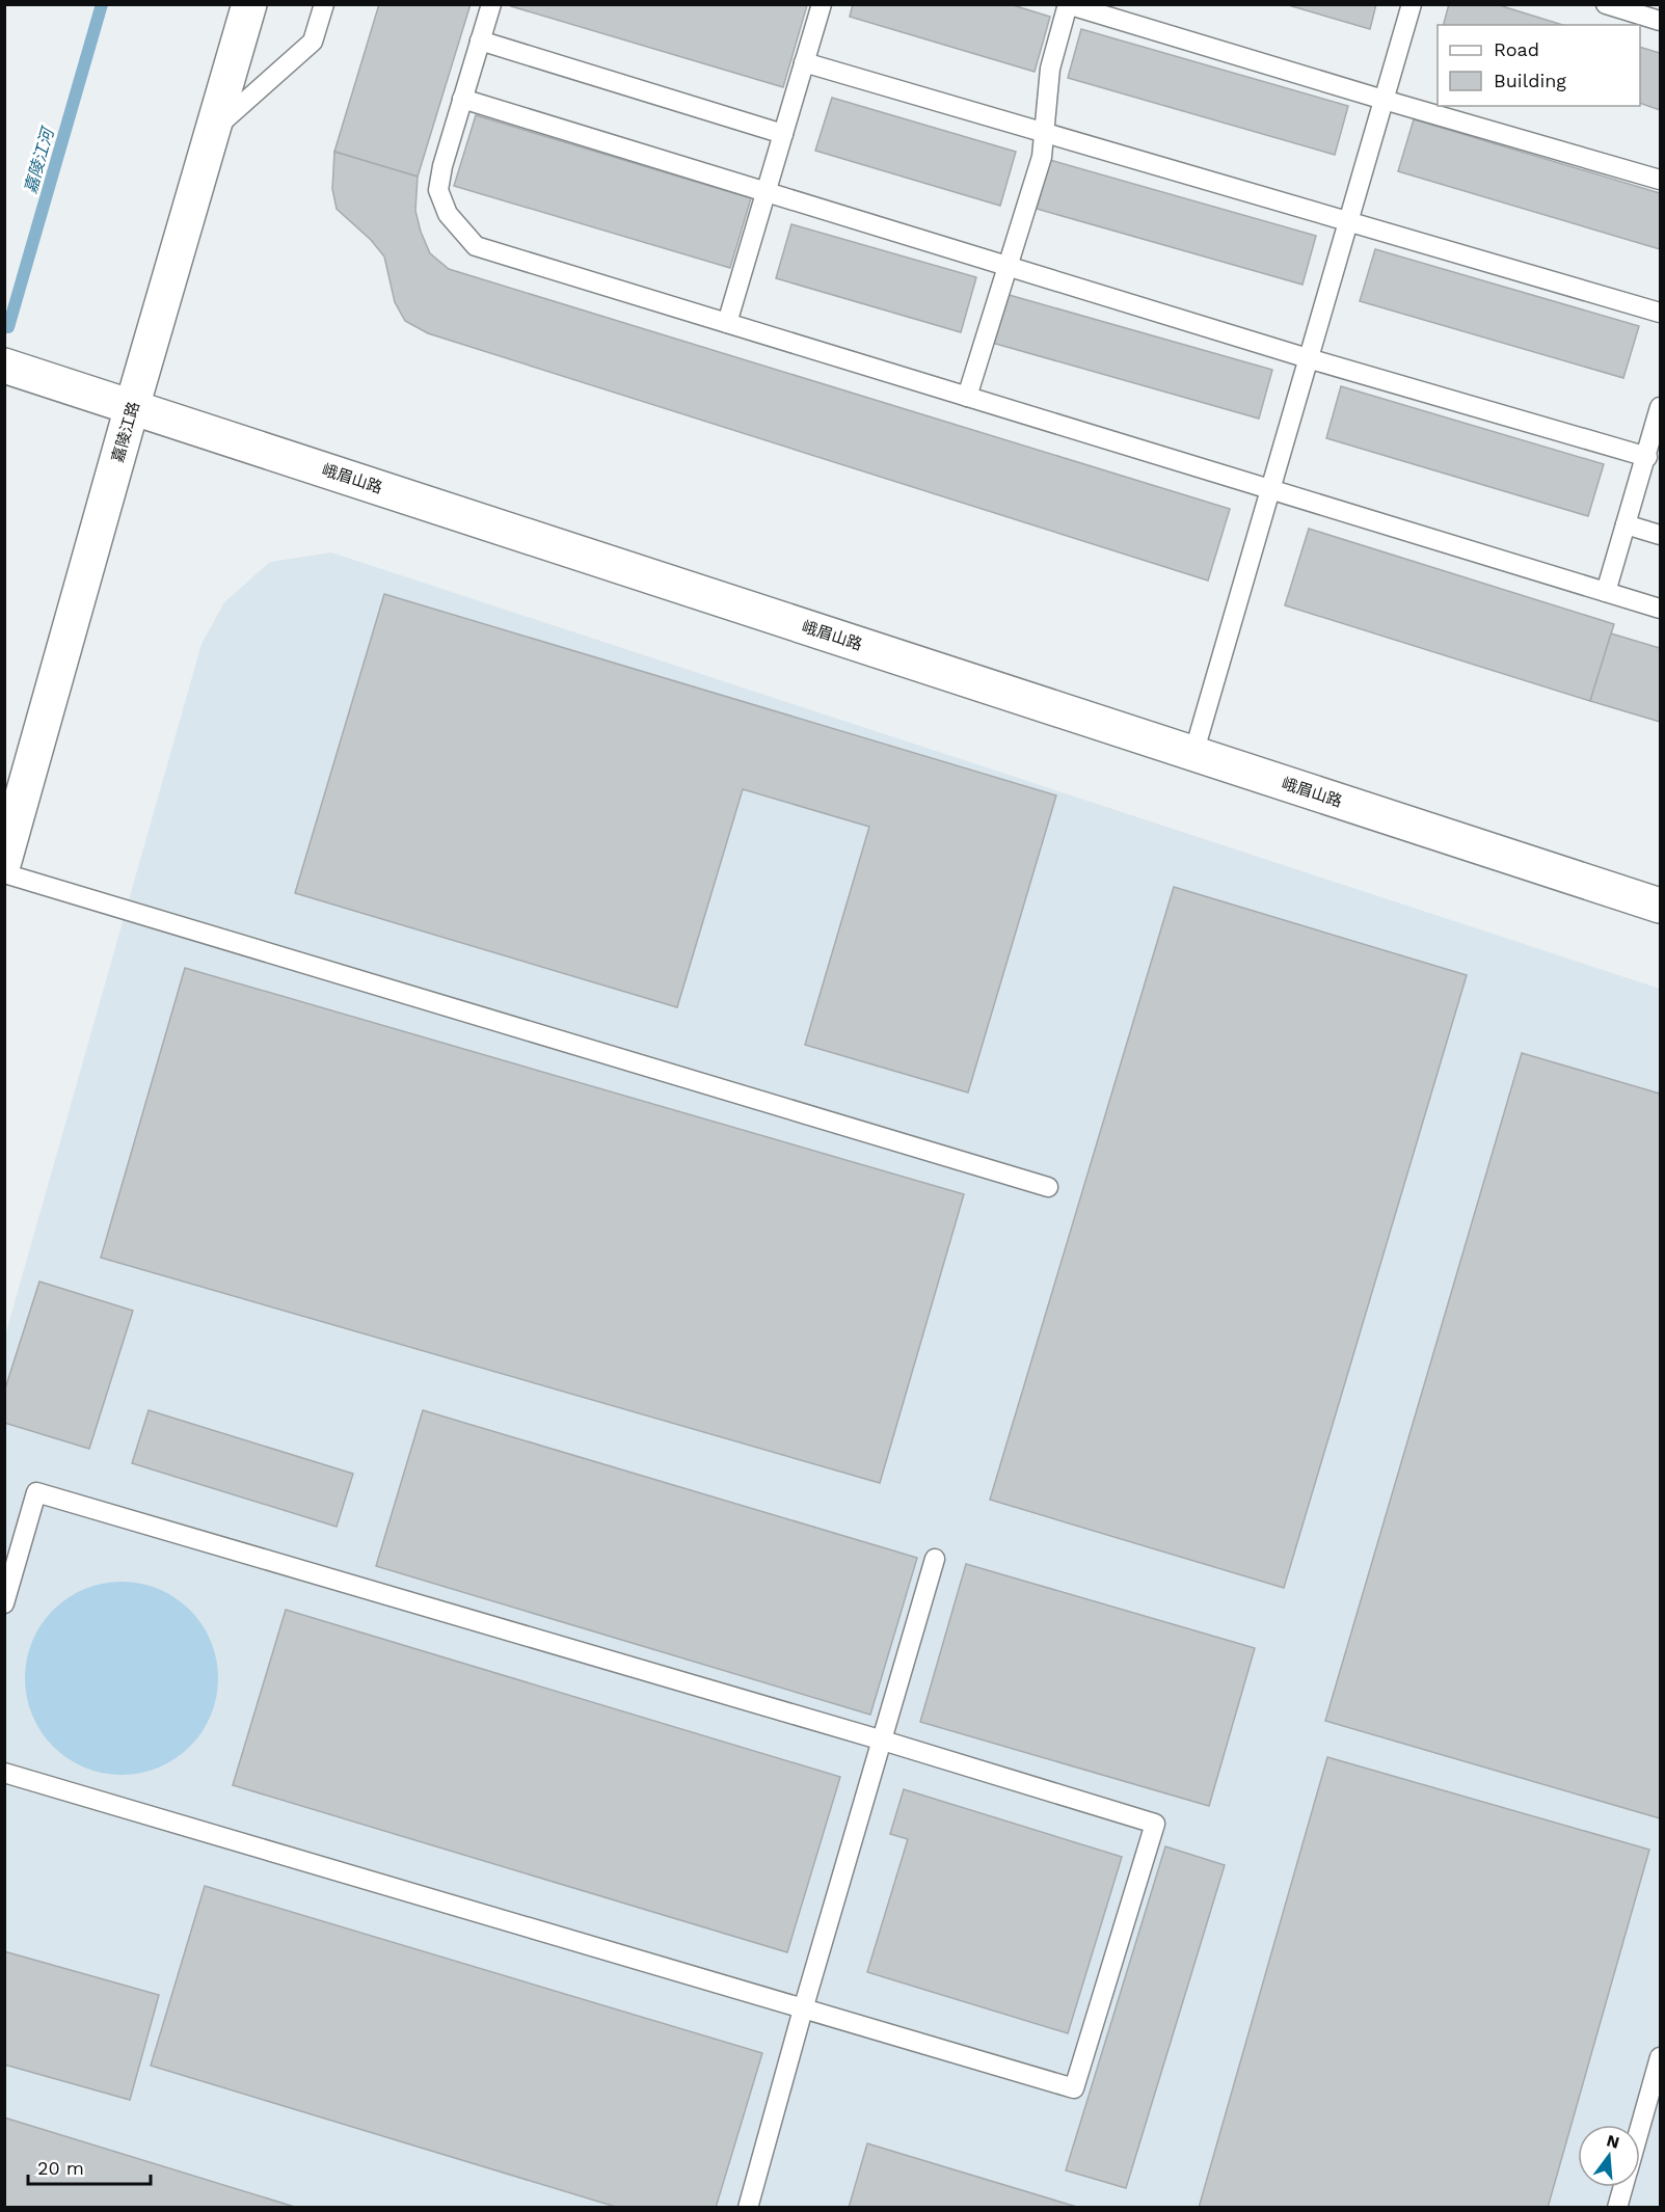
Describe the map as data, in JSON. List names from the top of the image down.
{
  "streets": {
    "street": ["嘉陵江路", "峨眉山路"]
  },
  "crossings": [
    ["嘉陵江路", "峨眉山路"]
  ],
  "water": ["嘉陵江河"],
  "legend": ["Road", "Building"],
  "scale_bar": "20 m",
  "north": "top"
}
